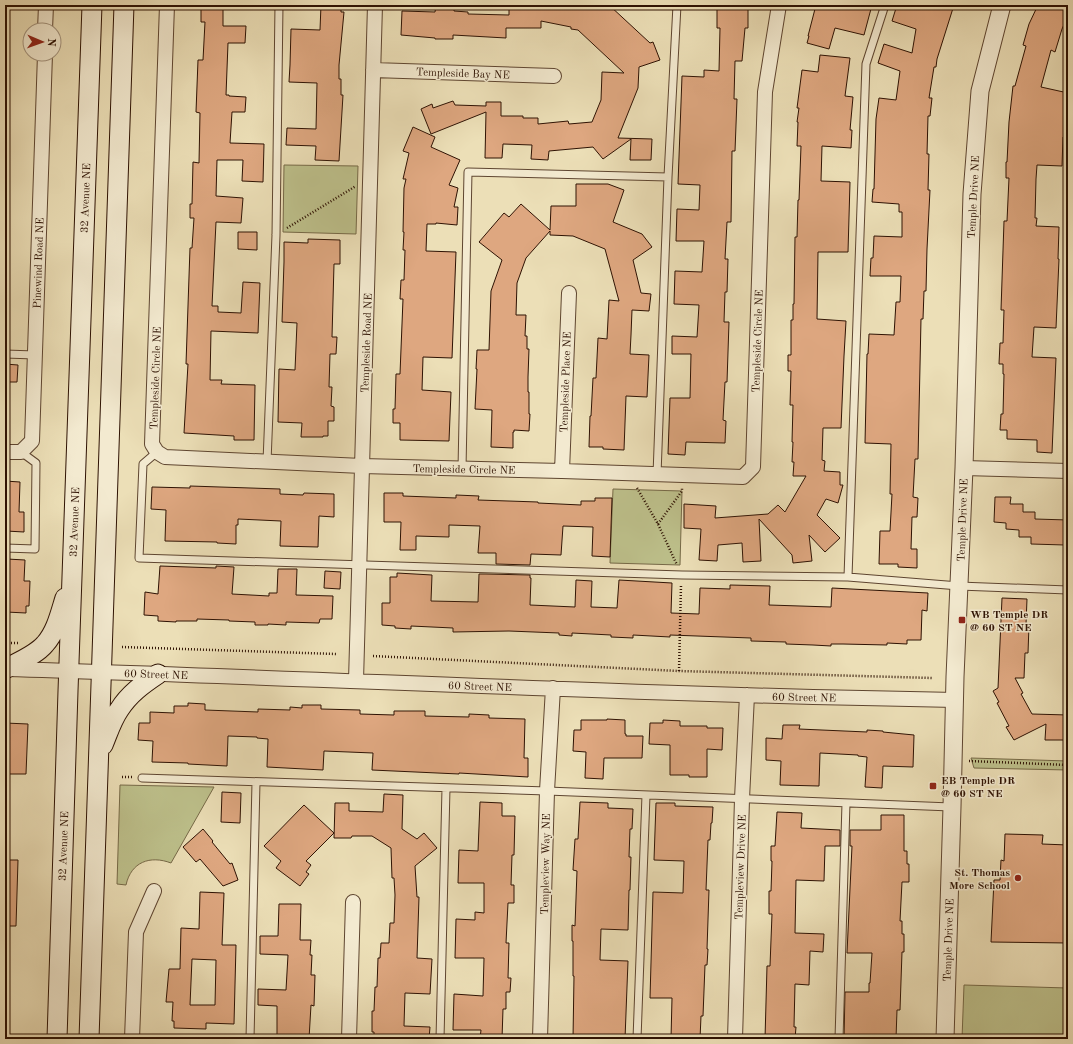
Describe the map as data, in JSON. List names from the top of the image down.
{
  "streets": {
    "main road": ["32 Avenue NE"],
    "street": [
      "Templeside Bay NE",
      "Temple Drive NE",
      "Pinewind Road NE",
      "Templeside Circle NE",
      "Templeside Road NE",
      "Templeside Place NE",
      "60 Street NE",
      "Templeview Way NE",
      "Templeview Drive NE"
    ]
  },
  "crossings": [
    ["Templeside Bay NE", "Templeside Road NE"],
    ["Temple Drive NE", "60 Street NE"],
    ["32 Avenue NE", "60 Street NE"],
    ["Templeside Circle NE", "Templeside Road NE"],
    ["Templeside Circle NE", "Templeside Place NE"],
    ["Templeside Road NE", "60 Street NE"],
    ["60 Street NE", "Templeview Way NE"],
    ["60 Street NE", "Templeview Drive NE"]
  ],
  "places": {
    "transit": ["WB Temple DR @ 60 ST NE", "EB Temple DR @ 60 ST NE"],
    "other": ["St. Thomas More School"]
  },
  "north": "right"
}
